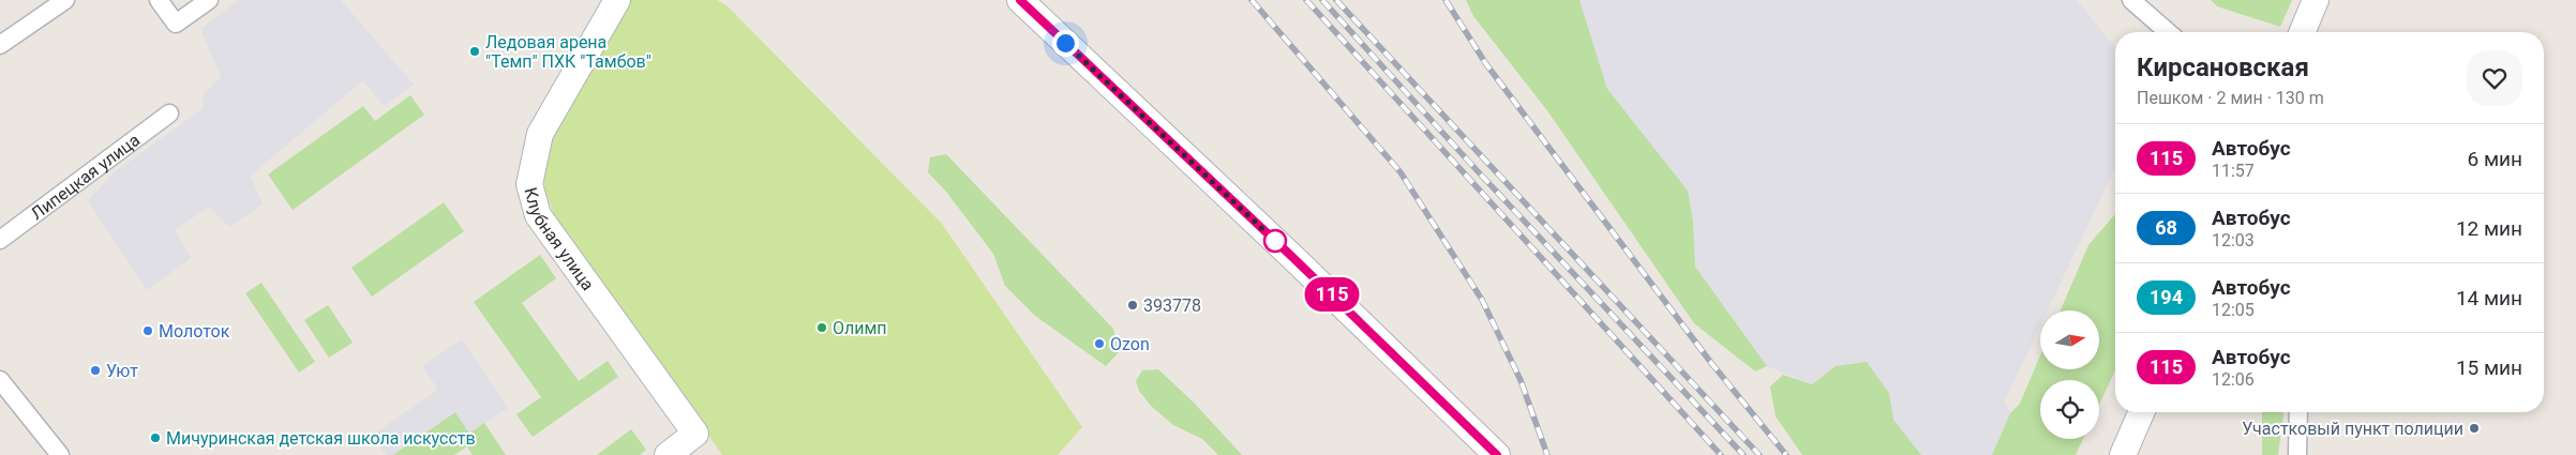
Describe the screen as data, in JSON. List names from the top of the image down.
{
  "streets": {
    "main road": ["Клубная улица"],
    "street": ["Липецкая улица"]
  },
  "places": [
    "Ледовая арена \"Темп\" ПХК \"Тамбов\"",
    "393778",
    "Олимп",
    "Молоток",
    "Ozon",
    "Уют",
    "Участковый пункт полиции",
    "Мичуринская детская школа искусств"
  ],
  "lines": ["bus line 115"],
  "north": "right",
  "page": {
    "on_map": "115",
    "heading": ["Кирсановская", "Пешком · 2 мин · 130 m"],
    "list": [
      {
        "mark": "115",
        "name": "Автобус",
        "note": "11:57",
        "value": "6 мин"
      },
      {
        "mark": "68",
        "name": "Автобус",
        "note": "12:03",
        "value": "12 мин"
      },
      {
        "mark": "194",
        "name": "Автобус",
        "note": "12:05",
        "value": "14 мин"
      },
      {
        "mark": "115",
        "name": "Автобус",
        "note": "12:06",
        "value": "15 мин"
      }
    ]
  }
}
